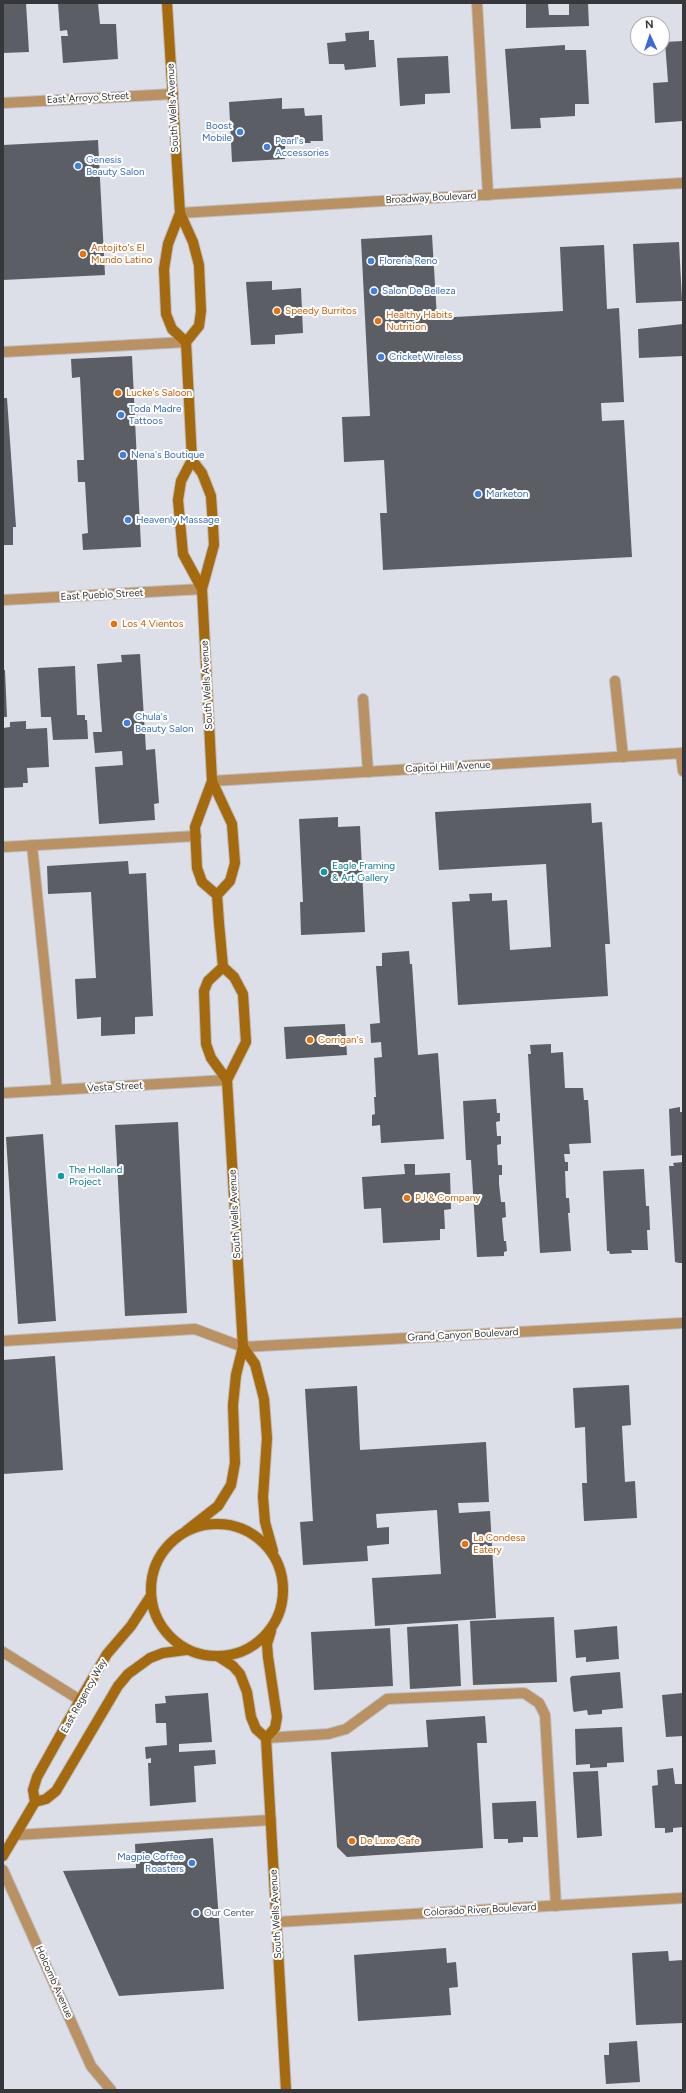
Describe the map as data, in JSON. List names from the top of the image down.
{
  "streets": {
    "main road": ["South Wells Avenue", "East Regency Way"],
    "street": [
      "East Arroyo Street",
      "Broadway Boulevard",
      "East Pueblo Street",
      "Capitol Hill Avenue",
      "Vesta Street",
      "Grand Canyon Boulevard",
      "Colorado River Boulevard",
      "Holcomb Avenue"
    ]
  },
  "crossings": [
    ["East Arroyo Street", "South Wells Avenue"],
    ["South Wells Avenue", "Broadway Boulevard"],
    ["South Wells Avenue", "East Pueblo Street"],
    ["South Wells Avenue", "Capitol Hill Avenue"],
    ["South Wells Avenue", "Vesta Street"],
    ["South Wells Avenue", "Grand Canyon Boulevard"],
    ["South Wells Avenue", "East Regency Way"],
    ["South Wells Avenue", "Colorado River Boulevard"]
  ],
  "places": [
    "Boost Mobile",
    "Pearl's Accessories",
    "Genesis Beauty Salon",
    "Antojito's El Mundo Latino",
    "Floreria Reno",
    "Salon De Belleza",
    "Speedy Burritos",
    "Healthy Habits Nutrition",
    "Cricket Wireless",
    "Lucke's Saloon",
    "Toda Madre Tattoos",
    "Nena's Boutique",
    "Marketon",
    "Heavenly Massage",
    "Los 4 Vientos",
    "Chula's Beauty Salon",
    "Eagle Framing & Art Gallery",
    "Corrigan's",
    "The Holland Project",
    "PJ & Company",
    "La Condesa Eatery",
    "De Luxe Cafe",
    "Magpie Coffee Roasters",
    "Our Center"
  ],
  "north": "top"
}
